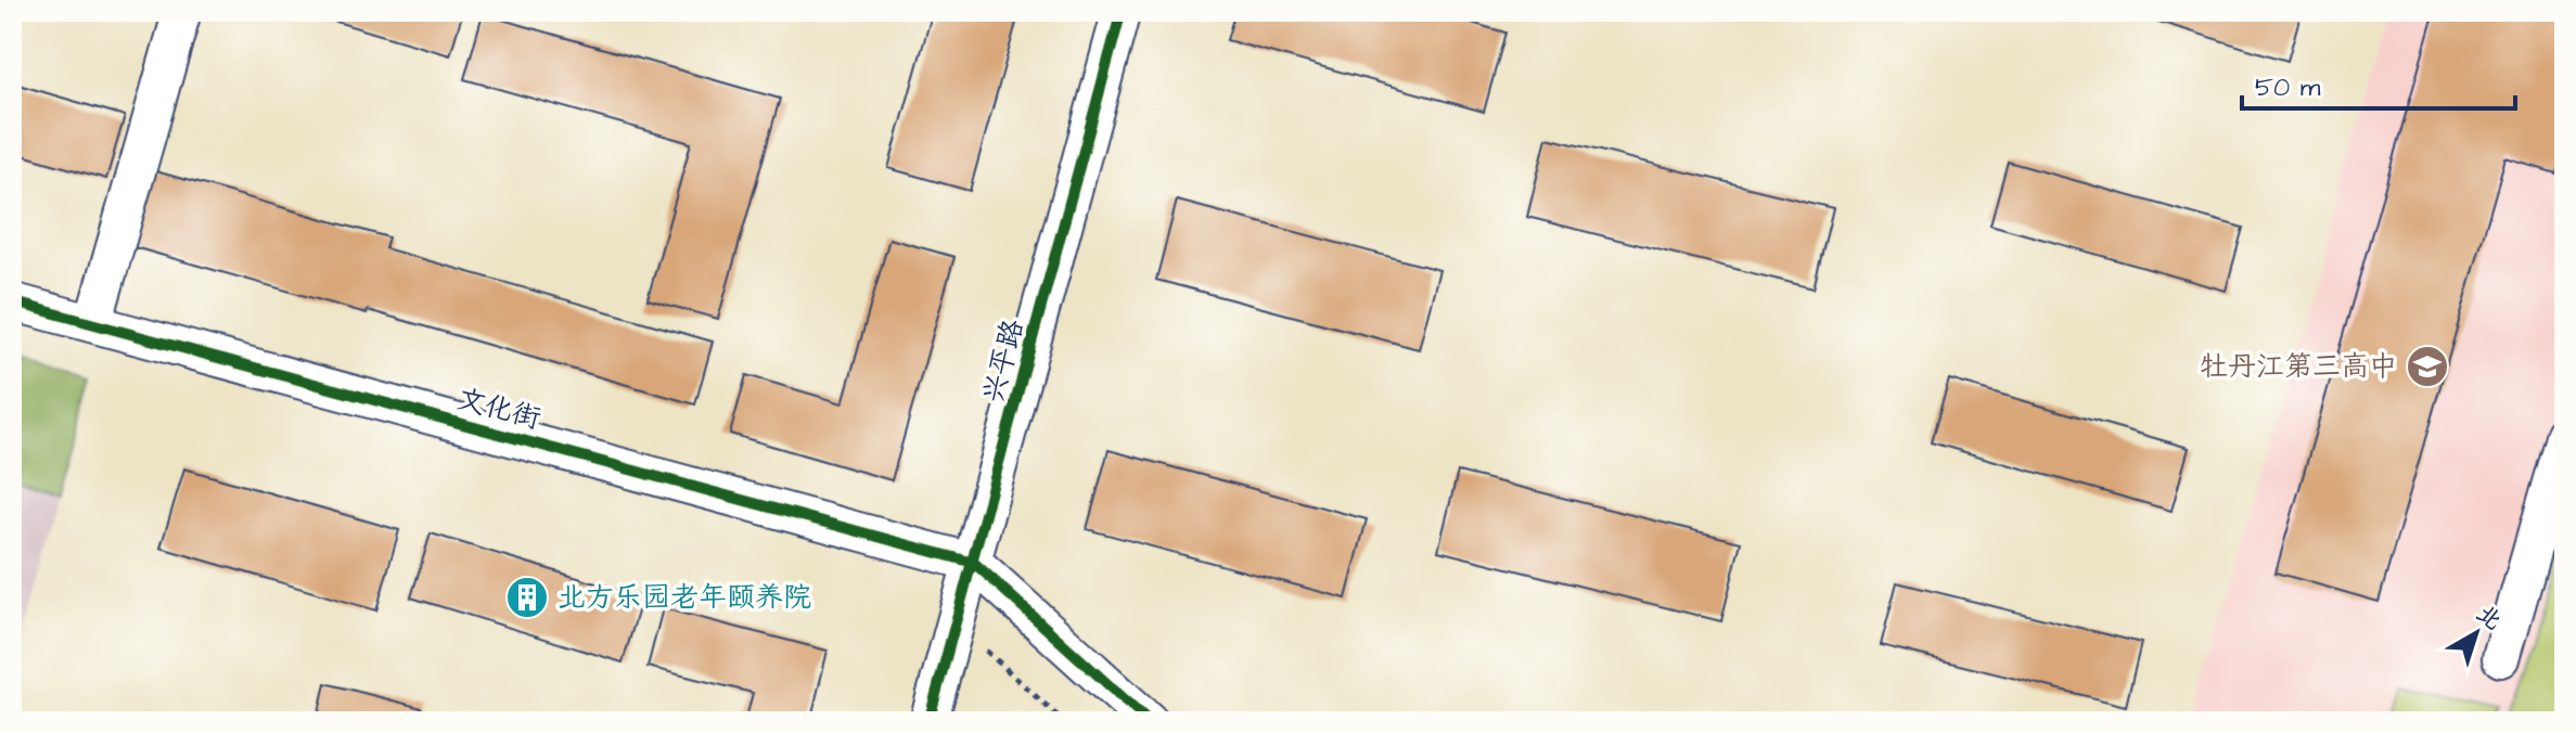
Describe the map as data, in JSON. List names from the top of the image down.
{
  "streets": {
    "street": ["兴平路", "文化街"]
  },
  "crossings": [
    ["兴平路", "文化街"]
  ],
  "places": {
    "school or university": ["牡丹江第三高中"],
    "building": ["北方乐园老年颐养院"]
  },
  "scale_bar": "50 m",
  "north": "top right"
}
